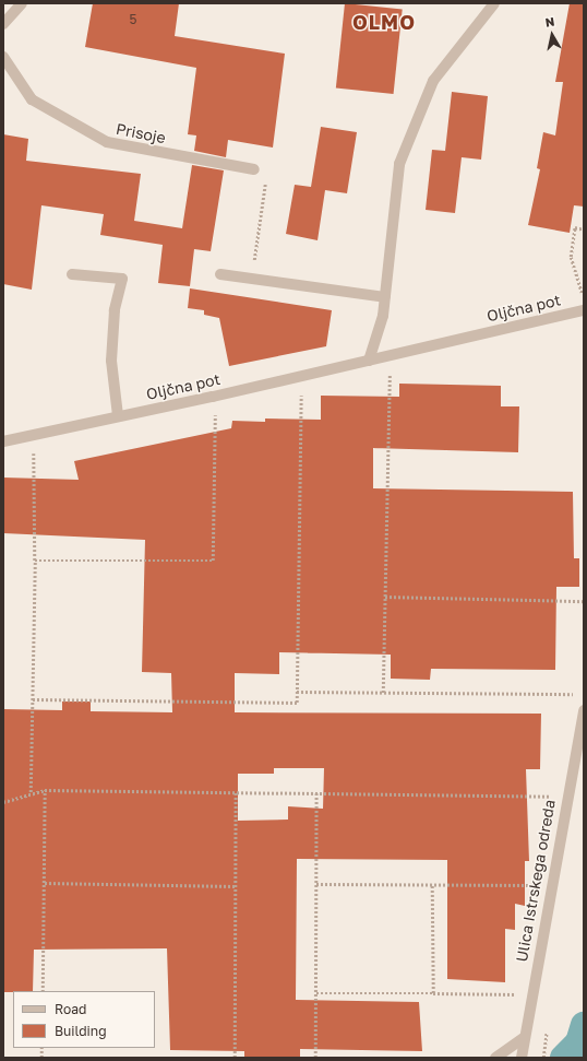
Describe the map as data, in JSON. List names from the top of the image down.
{
  "streets": {
    "street": ["Prisoje", "Oljčna pot", "Ulica Istrskega odreda"]
  },
  "districts": ["OLMO"],
  "house_numbers": ["5"],
  "legend": ["Road", "Building"],
  "north": "top"
}
